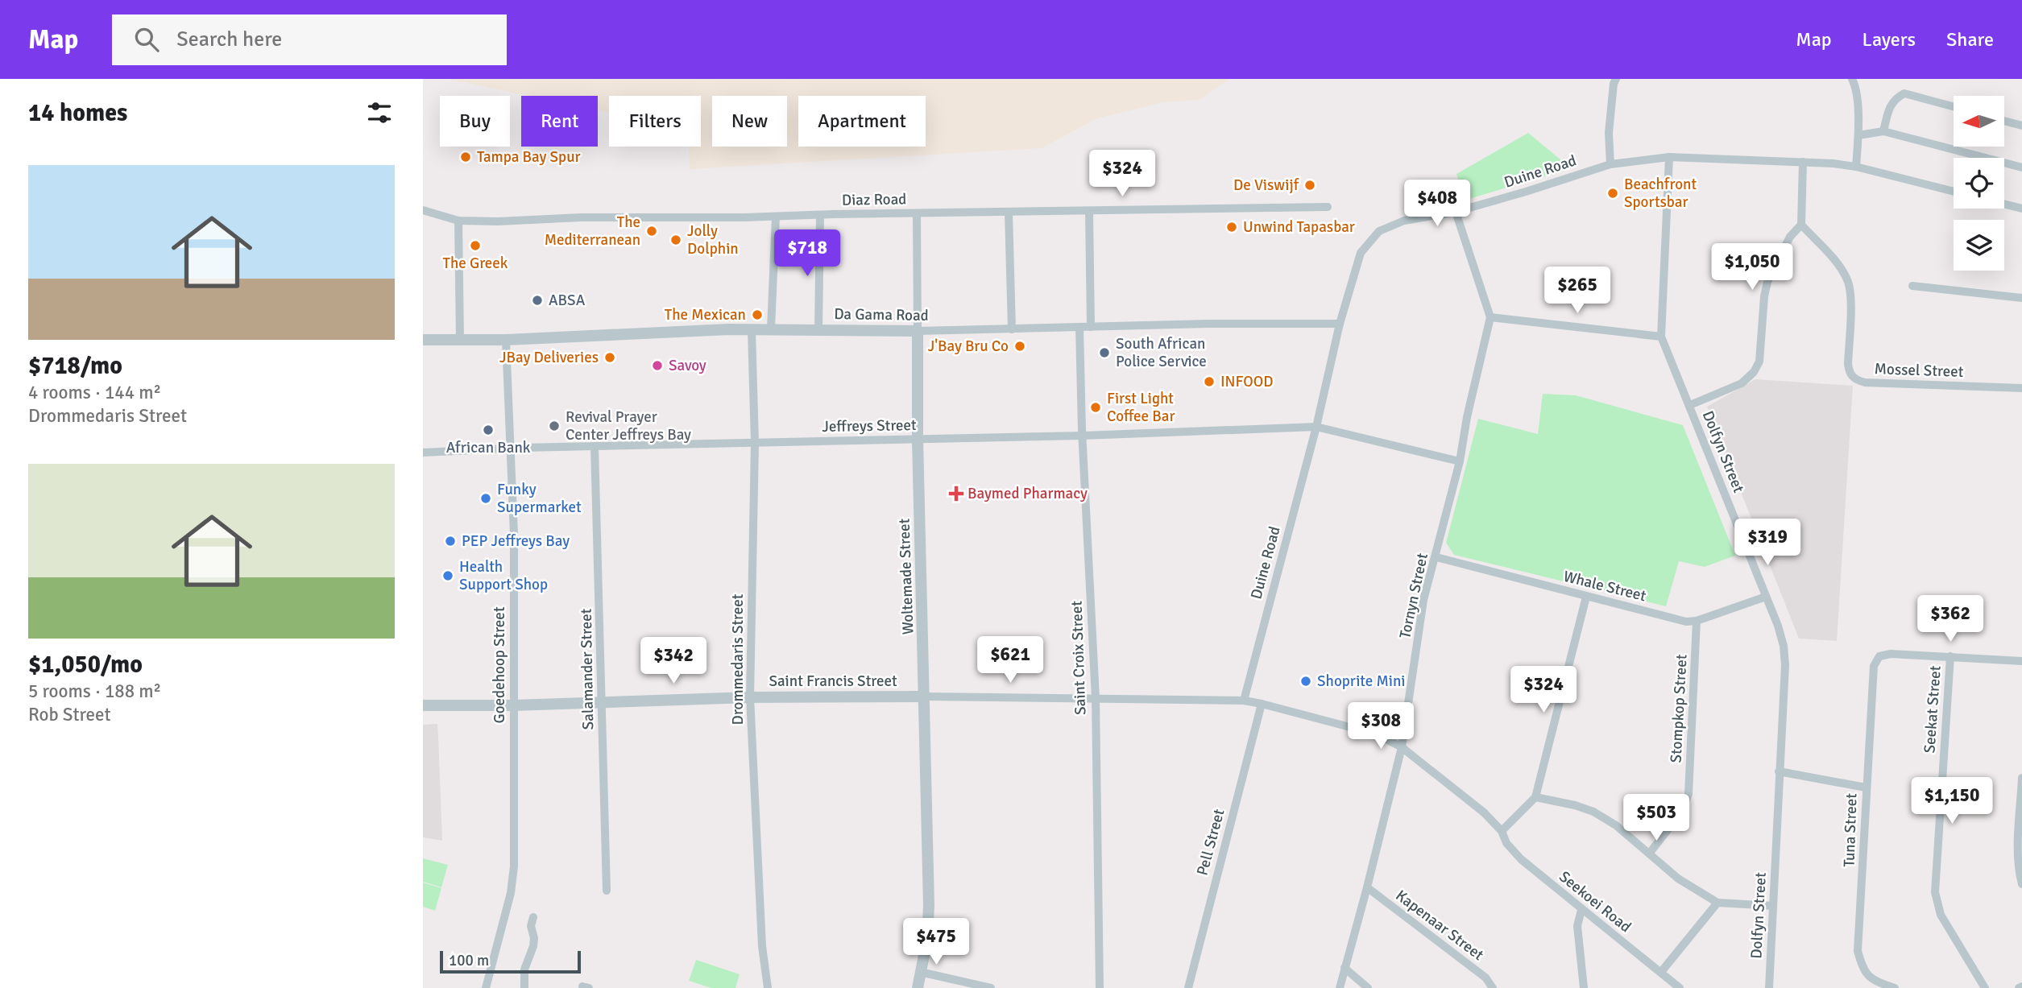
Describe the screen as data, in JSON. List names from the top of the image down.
{
  "streets": {
    "street": [
      "Duine Road",
      "Diaz Road",
      "Da Gama Road",
      "Mossel Street",
      "Jeffreys Street",
      "Dolfyn Street",
      "Woltemade Street",
      "Whale Street",
      "Tornyn Street",
      "Saint Croix Street",
      "Drommedaris Street",
      "Goedehoop Street",
      "Salamander Street",
      "Saint Francis Street",
      "Stompkop Street",
      "Seekat Street",
      "Tuna Street",
      "Pell Street",
      "Seekoei Road",
      "Kapenaar Street"
    ]
  },
  "crossings": [
    ["Duine Road", "Da Gama Road"],
    ["Duine Road", "Jeffreys Street"],
    ["Duine Road", "Dolfyn Street"],
    ["Duine Road", "Saint Francis Street"],
    ["Diaz Road", "Woltemade Street"],
    ["Da Gama Road", "Woltemade Street"],
    ["Da Gama Road", "Saint Croix Street"],
    ["Da Gama Road", "Drommedaris Street"],
    ["Da Gama Road", "Goedehoop Street"],
    ["Jeffreys Street", "Woltemade Street"],
    ["Jeffreys Street", "Tornyn Street"],
    ["Jeffreys Street", "Saint Croix Street"],
    ["Jeffreys Street", "Drommedaris Street"],
    ["Jeffreys Street", "Goedehoop Street"],
    ["Jeffreys Street", "Salamander Street"],
    ["Dolfyn Street", "Whale Street"],
    ["Woltemade Street", "Saint Francis Street"],
    ["Whale Street", "Tornyn Street"],
    ["Whale Street", "Stompkop Street"],
    ["Tornyn Street", "Saint Francis Street"],
    ["Tornyn Street", "Seekoei Road"],
    ["Tornyn Street", "Kapenaar Street"],
    ["Saint Croix Street", "Saint Francis Street"],
    ["Drommedaris Street", "Saint Francis Street"],
    ["Goedehoop Street", "Saint Francis Street"],
    ["Salamander Street", "Saint Francis Street"],
    ["Saint Francis Street", "Pell Street"],
    ["Saint Francis Street", "Seekoei Road"],
    ["Seekat Street", "Tuna Street"]
  ],
  "places": {
    "other": [
      "Tampa Bay Spur",
      "De Viswijf",
      "Beachfront Sportsbar",
      "Unwind Tapasbar",
      "The Mediterranean",
      "Jolly Dolphin",
      "The Greek",
      "ABSA",
      "The Mexican",
      "J'Bay Bru Co",
      "South African Police Service",
      "JBay Deliveries",
      "Savoy",
      "INFOOD",
      "First Light Coffee Bar",
      "Revival Prayer Center Jeffreys Bay",
      "African Bank",
      "Funky Supermarket",
      "PEP Jeffreys Bay",
      "Health Support Shop",
      "Shoprite Mini"
    ],
    "health": ["Baymed Pharmacy"]
  },
  "scale_bar": "100 m",
  "north": "left",
  "page": {
    "header": "Map",
    "search": "Search here",
    "nav": ["Map", "Layers", "Share"],
    "heading": "14 homes",
    "chip": [
      "Buy",
      "Rent",
      "Filters",
      "New",
      "Apartment"
    ],
    "list": [
      {
        "name": "$718/mo",
        "note": "4 rooms · 144 m² · Drommedaris Street"
      },
      {
        "name": "$1,050/mo",
        "note": "5 rooms · 188 m² · Rob Street"
      }
    ],
    "price": [
      "$324",
      "$408",
      "$718",
      "$1,050",
      "$265",
      "$319",
      "$362",
      "$621",
      "$342",
      "$324",
      "$308",
      "$1,150",
      "$503",
      "$475"
    ],
    "scale": "100 m"
  }
}
